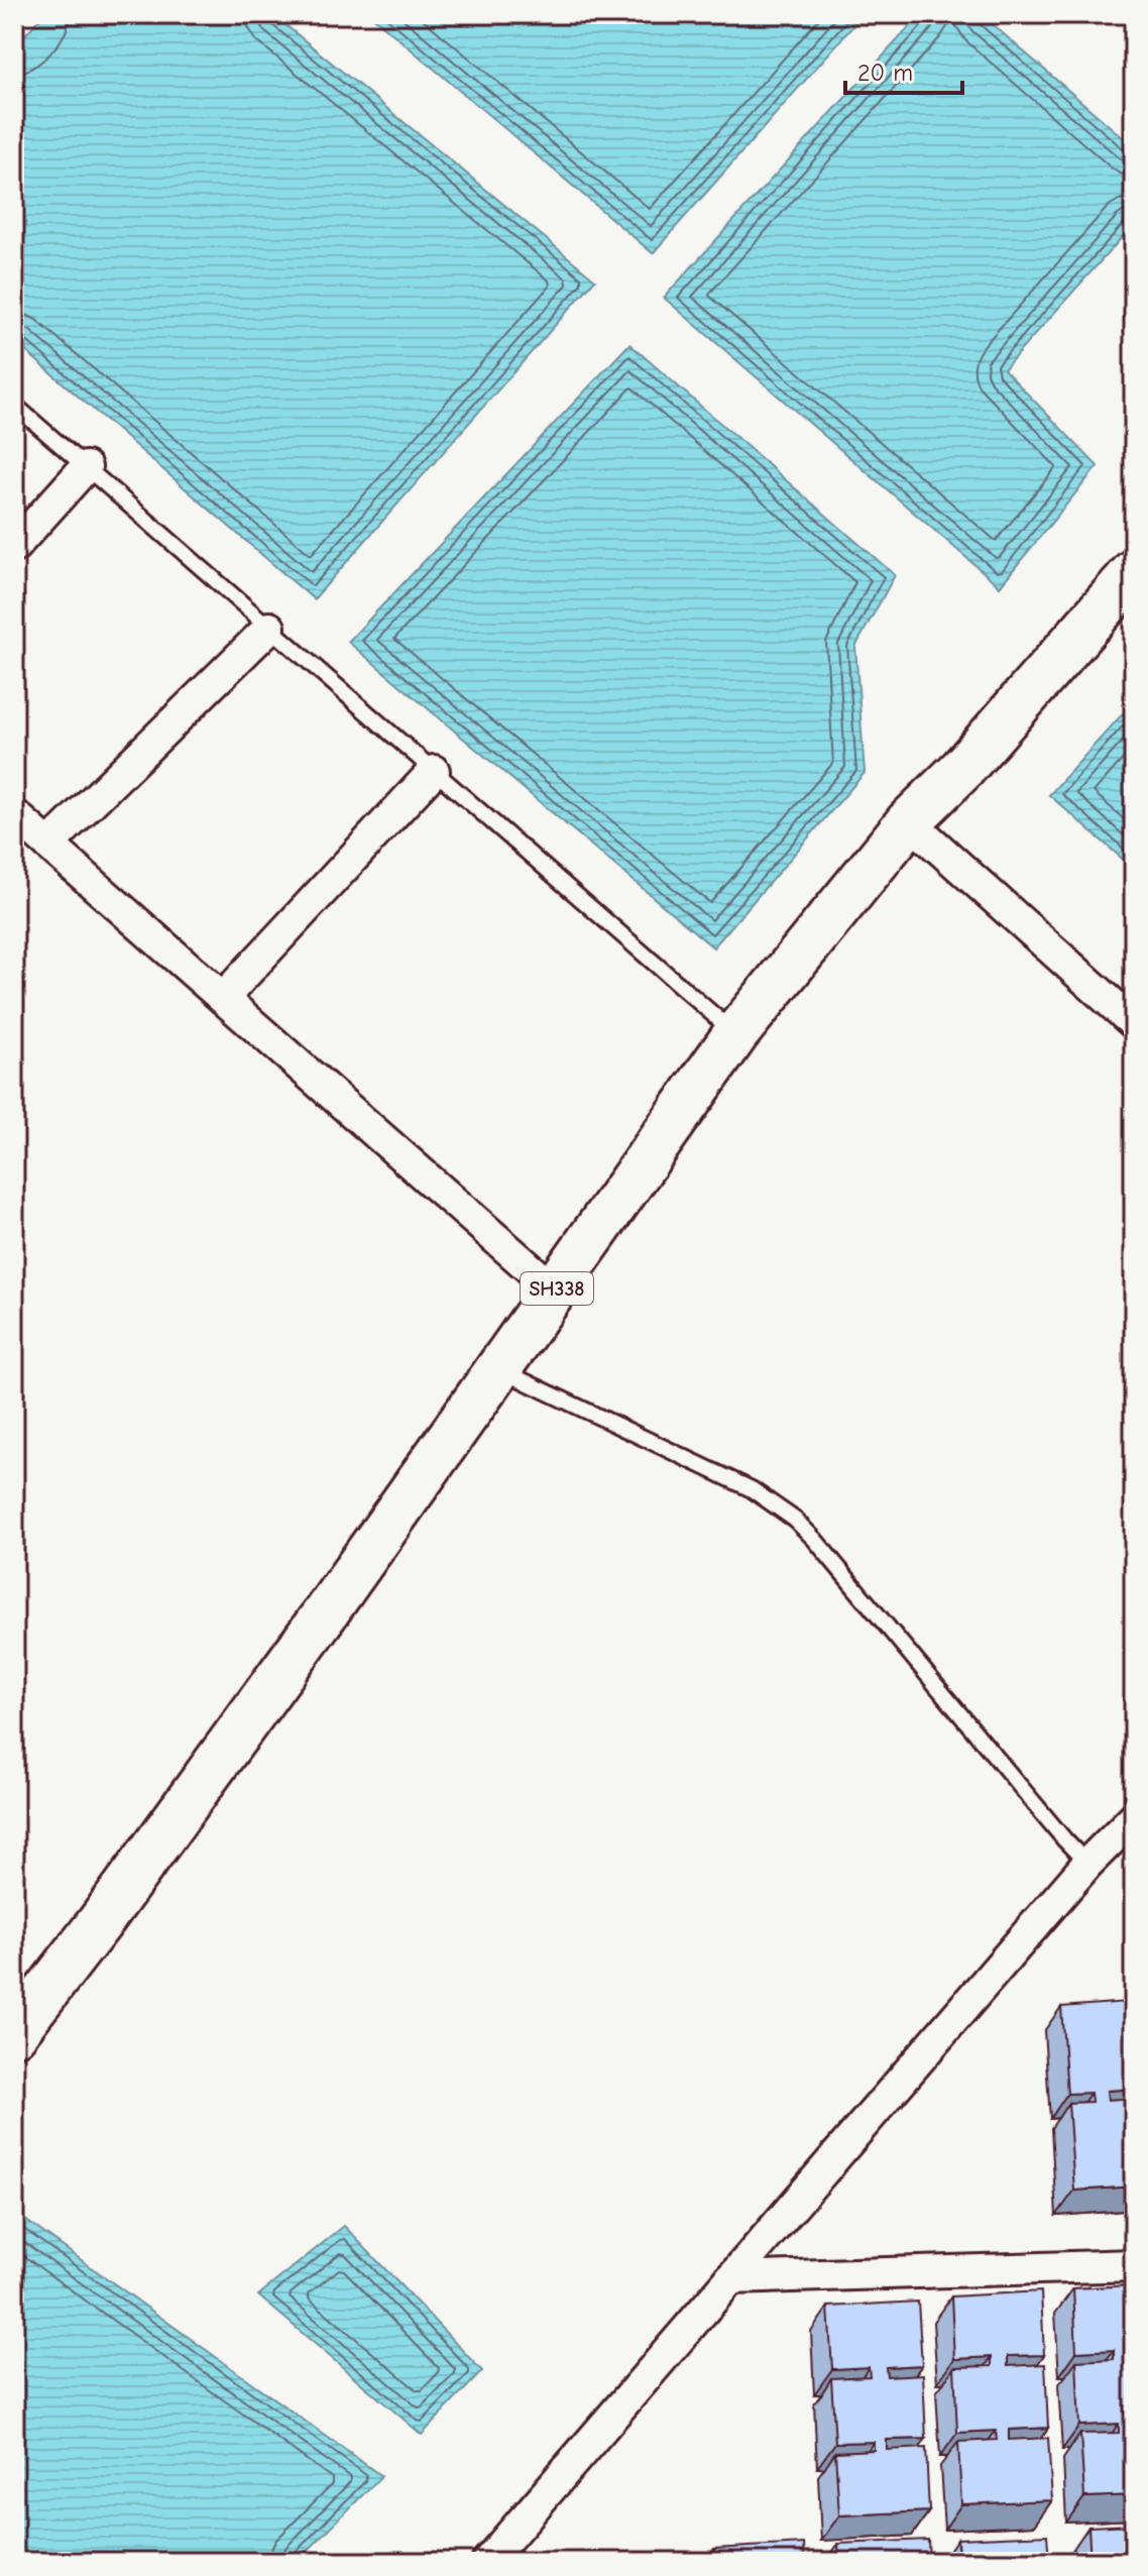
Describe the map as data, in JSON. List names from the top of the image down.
{
  "streets": {
    "main road": ["SH338"]
  },
  "scale_bar": "20 m"
}
